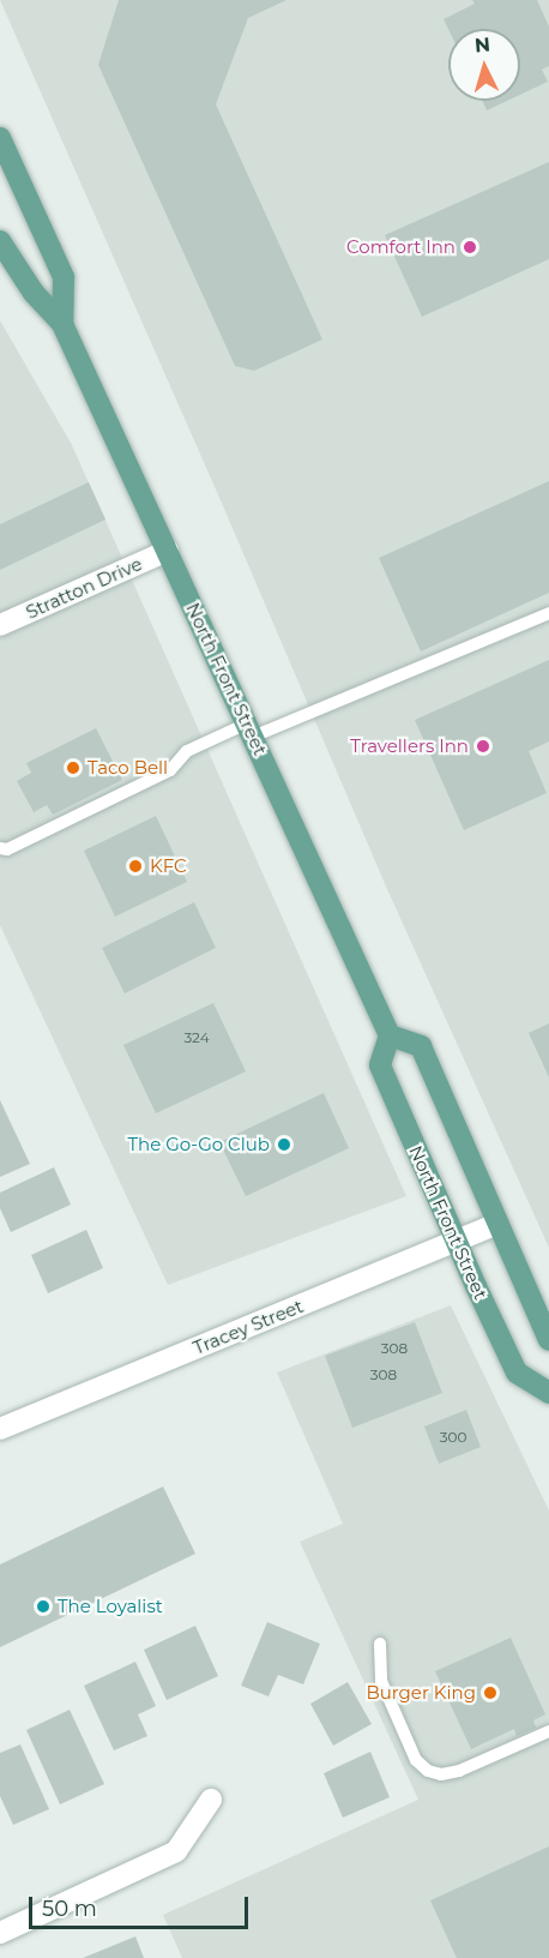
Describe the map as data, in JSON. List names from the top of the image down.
{
  "streets": {
    "main road": ["North Front Street"],
    "street": ["Stratton Drive", "Tracey Street"]
  },
  "crossings": [
    ["Stratton Drive", "North Front Street"],
    ["North Front Street", "Tracey Street"]
  ],
  "places": [
    "Comfort Inn",
    "Travellers Inn",
    "Taco Bell",
    "KFC",
    "The Go-Go Club",
    "The Loyalist",
    "Burger King"
  ],
  "house_numbers": [
    "324",
    "308",
    "308",
    "300"
  ],
  "scale_bar": "50 m",
  "north": "top"
}
